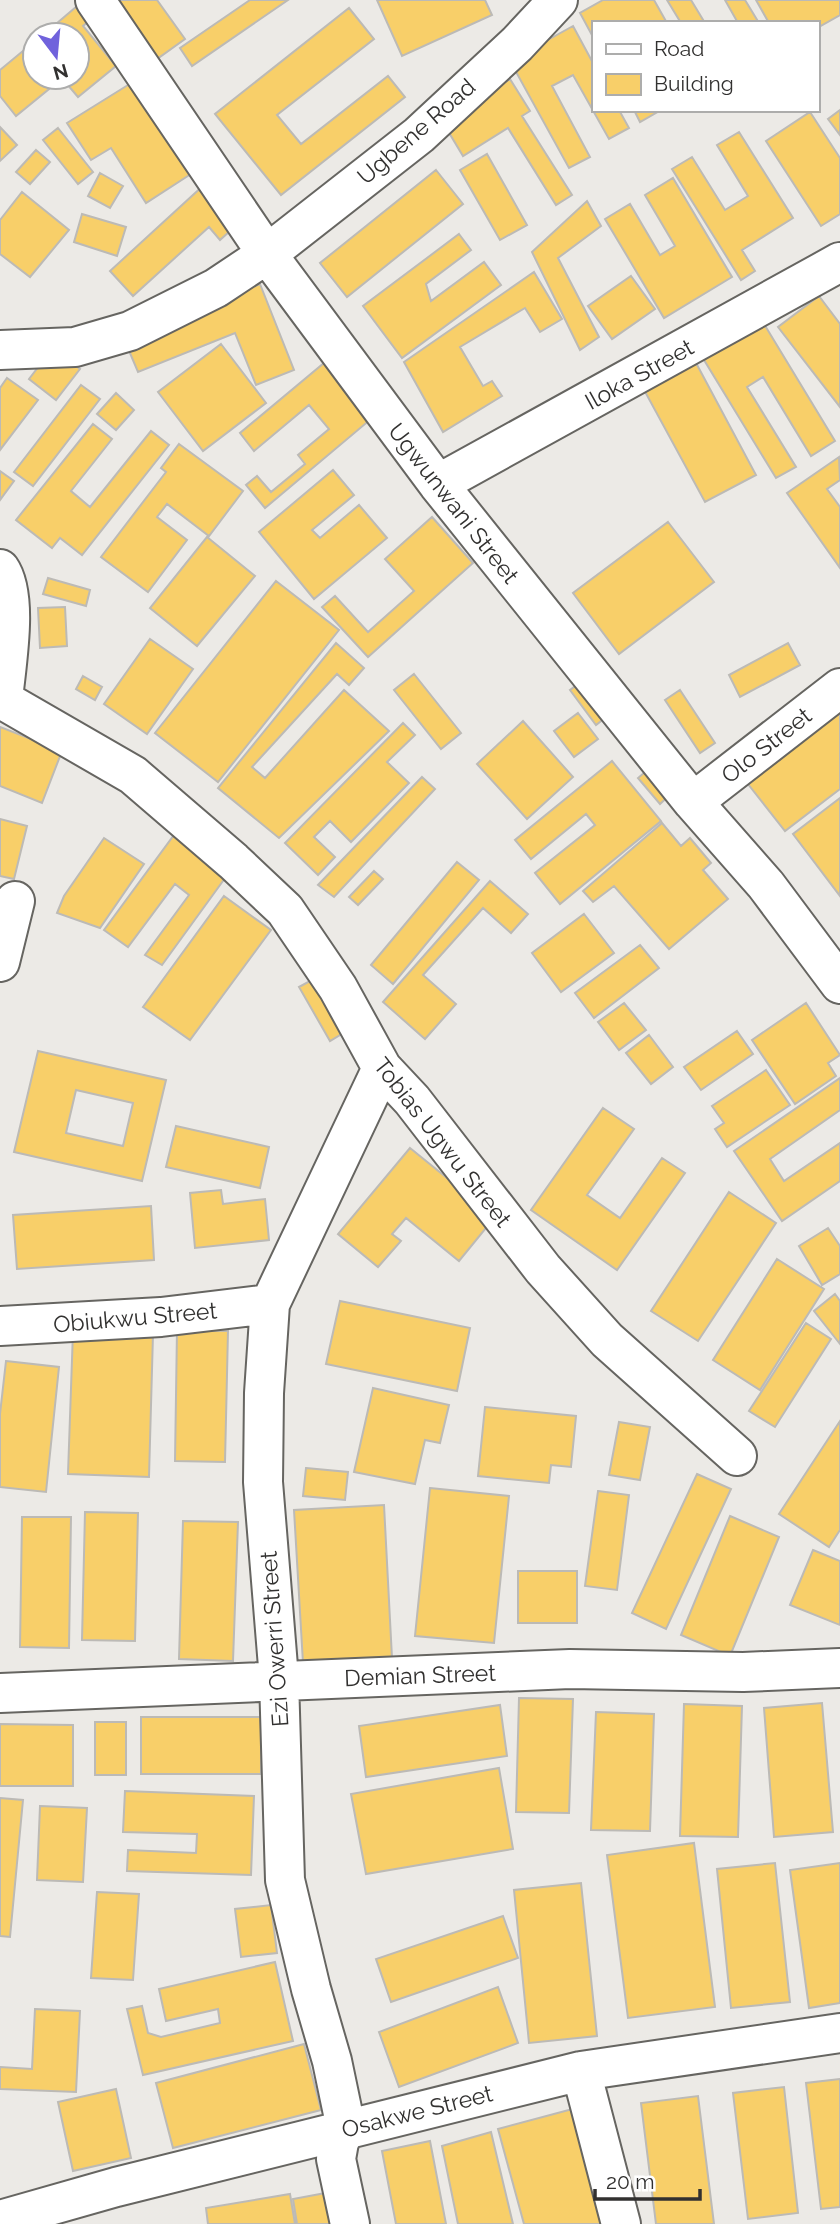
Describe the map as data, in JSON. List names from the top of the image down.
{
  "streets": {
    "street": [
      "Ugbene Road",
      "Iloka Street",
      "Ugwunwani Street",
      "Olo Street",
      "Tobias Ugwu Street",
      "Obiukwu Street",
      "Ezi Owerri Street",
      "Demian Street",
      "Osakwe Street"
    ]
  },
  "crossings": [
    ["Ugbene Road", "Ugwunwani Street"],
    ["Iloka Street", "Ugwunwani Street"],
    ["Ugwunwani Street", "Olo Street"],
    ["Tobias Ugwu Street", "Ezi Owerri Street"],
    ["Obiukwu Street", "Ezi Owerri Street"],
    ["Ezi Owerri Street", "Demian Street"],
    ["Ezi Owerri Street", "Osakwe Street"]
  ],
  "legend": ["Road", "Building"],
  "scale_bar": "20 m",
  "north": "bottom"
}
